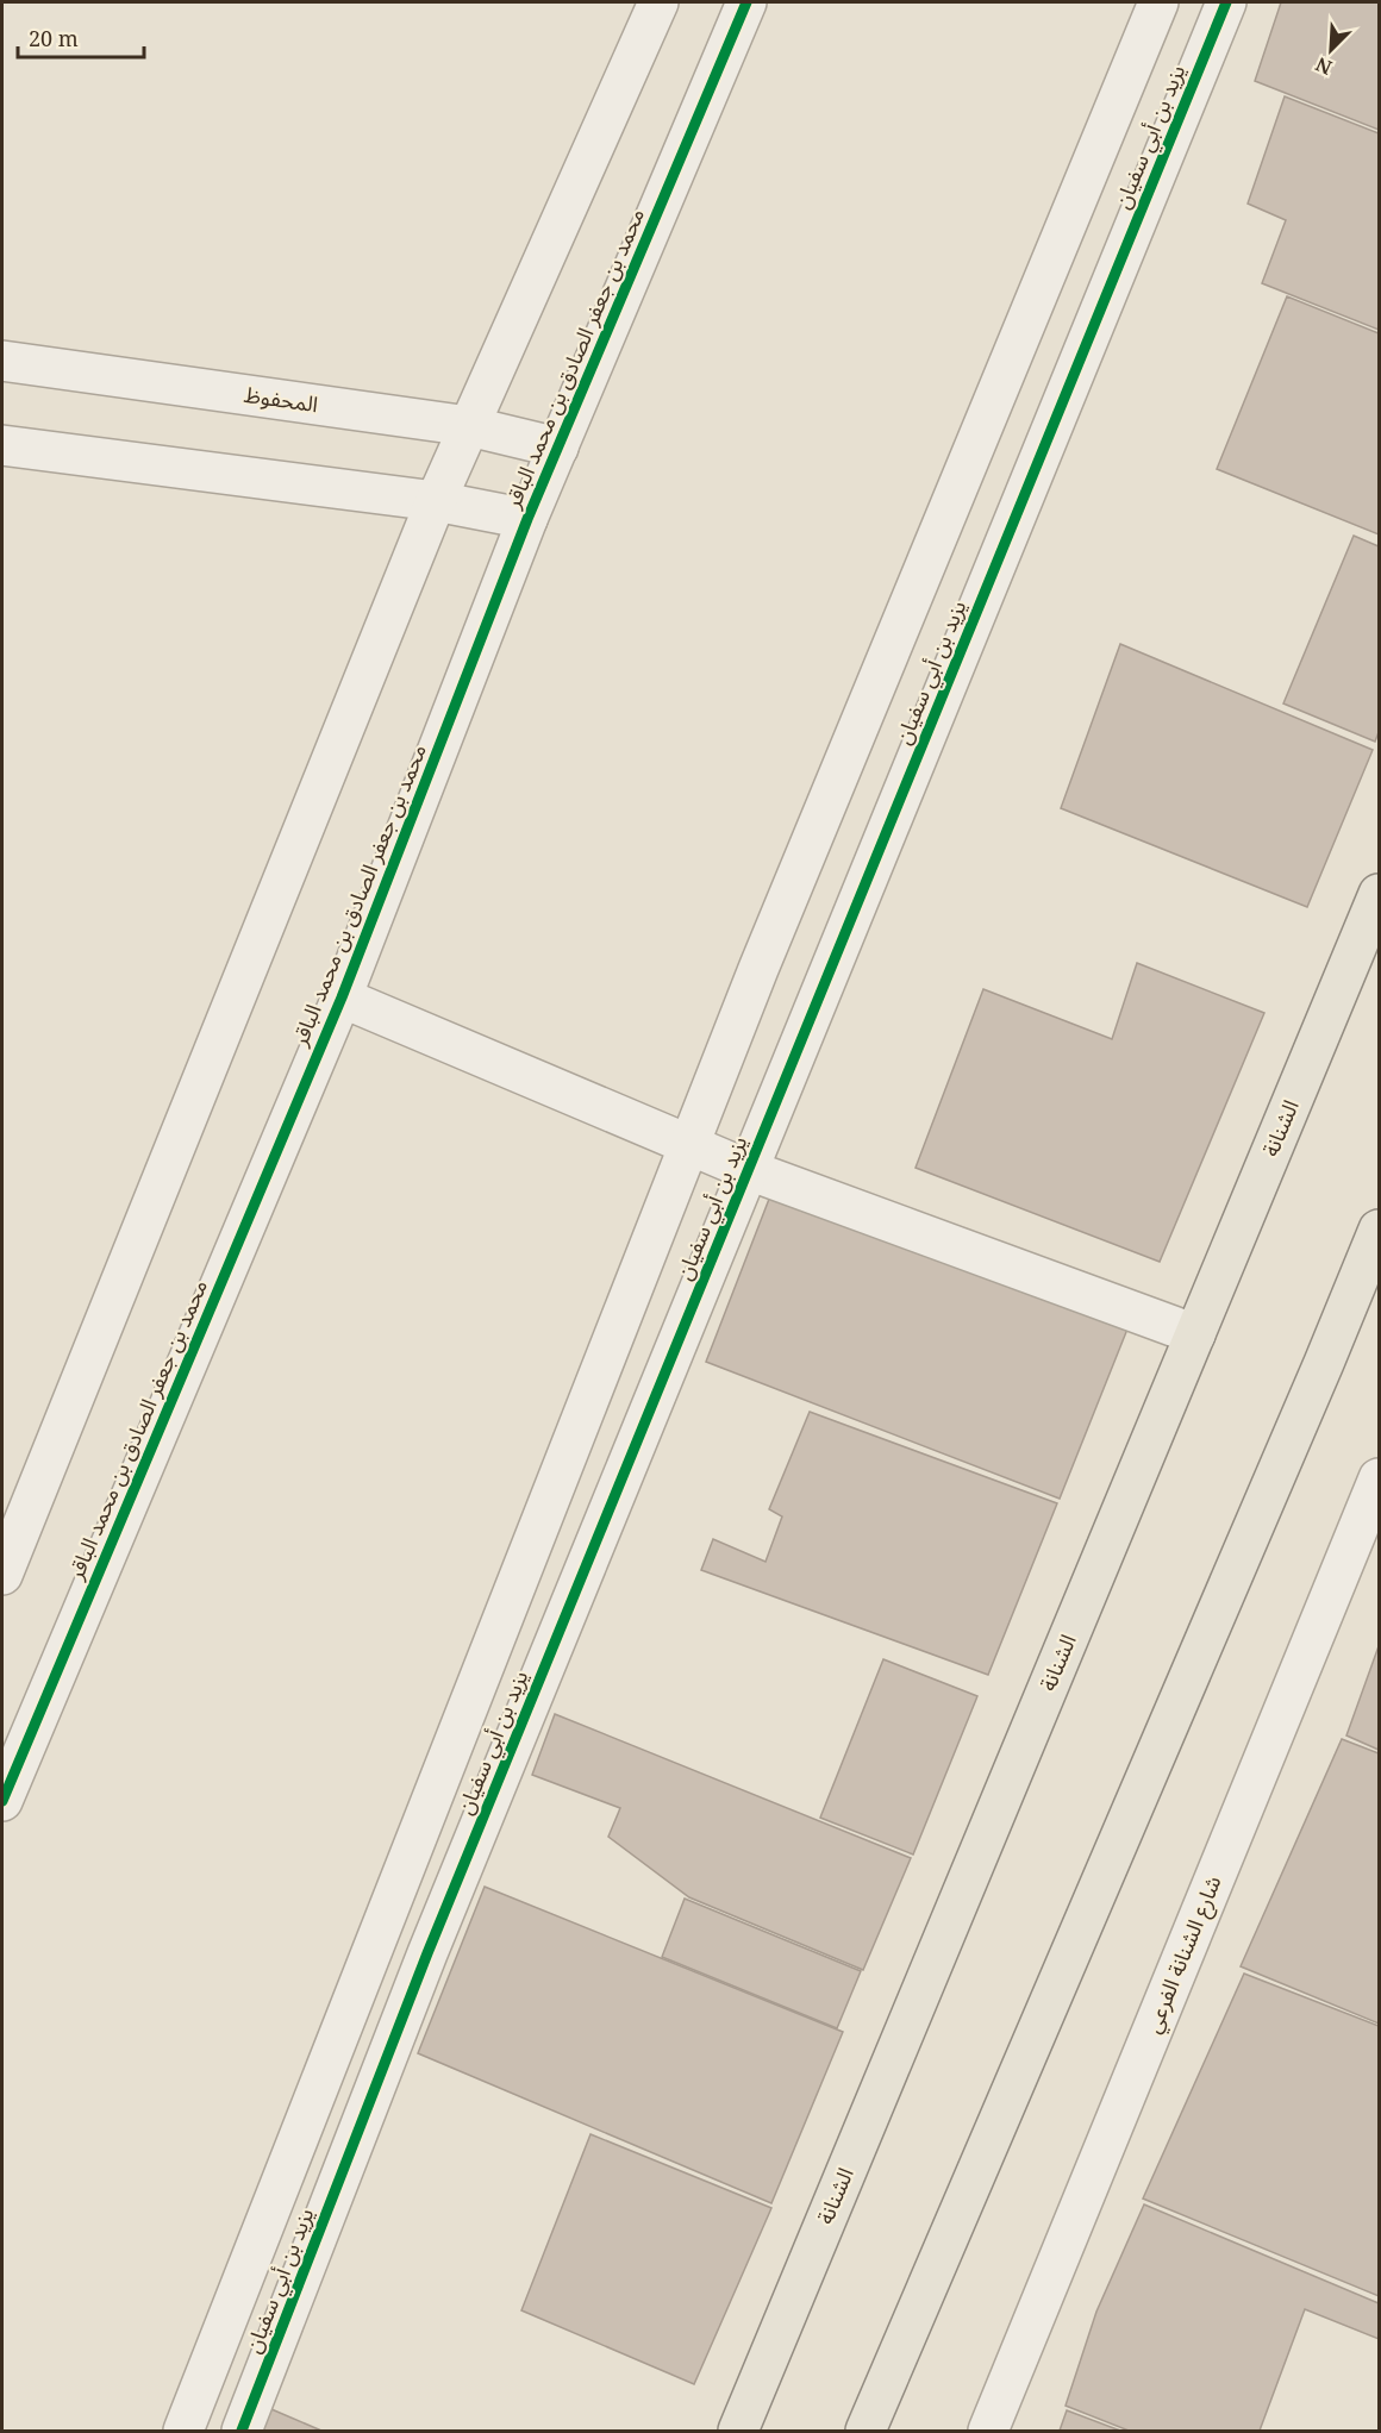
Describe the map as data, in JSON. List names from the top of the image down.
{
  "streets": {
    "main road": ["الشنانة"],
    "street": [
      "يزيد بن أبي سفيان",
      "محمد بن جعفر الصادق بن محمد الباقر",
      "المحفوظ",
      "شارع الشنانة الفرعي"
    ]
  },
  "crossings": [
    ["محمد بن جعفر الصادق بن محمد الباقر", "المحفوظ"]
  ],
  "scale_bar": "20 m",
  "north": "bottom left"
}
